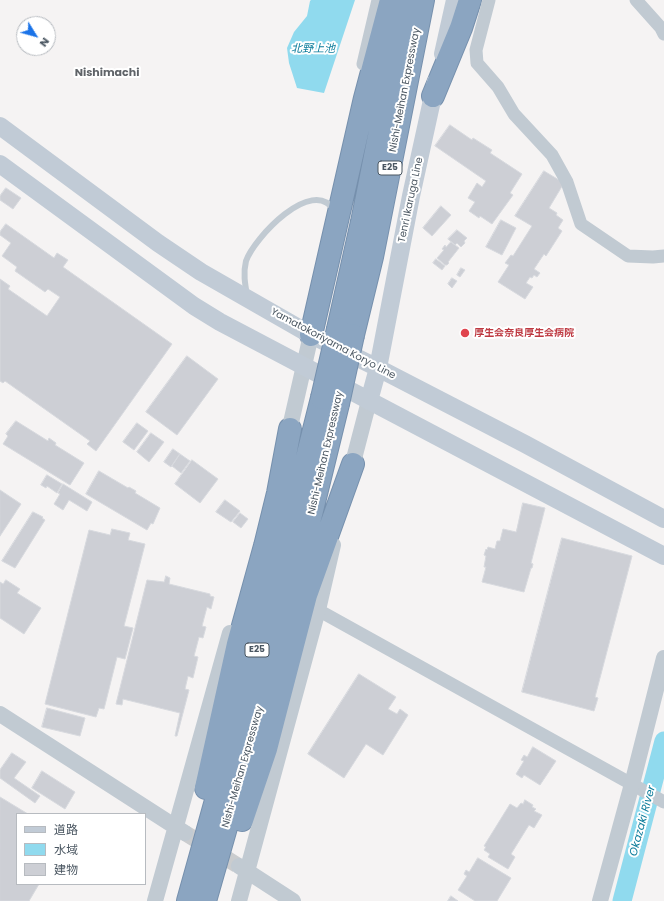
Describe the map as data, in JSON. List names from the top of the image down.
{
  "streets": {
    "highway": ["Nishi-Meihan Expressway", "E25"],
    "main road": ["Tenri Ikaruga Line", "Yamatokoriyama Koryo Line"]
  },
  "crossings": [
    ["Tenri Ikaruga Line", "Yamatokoriyama Koryo Line"]
  ],
  "districts": ["Nishimachi"],
  "water": ["北野上池", "Okazaki River"],
  "places": ["厚生会奈良厚生会病院"],
  "legend": ["道路", "水域", "建物"],
  "north": "bottom right"
}
